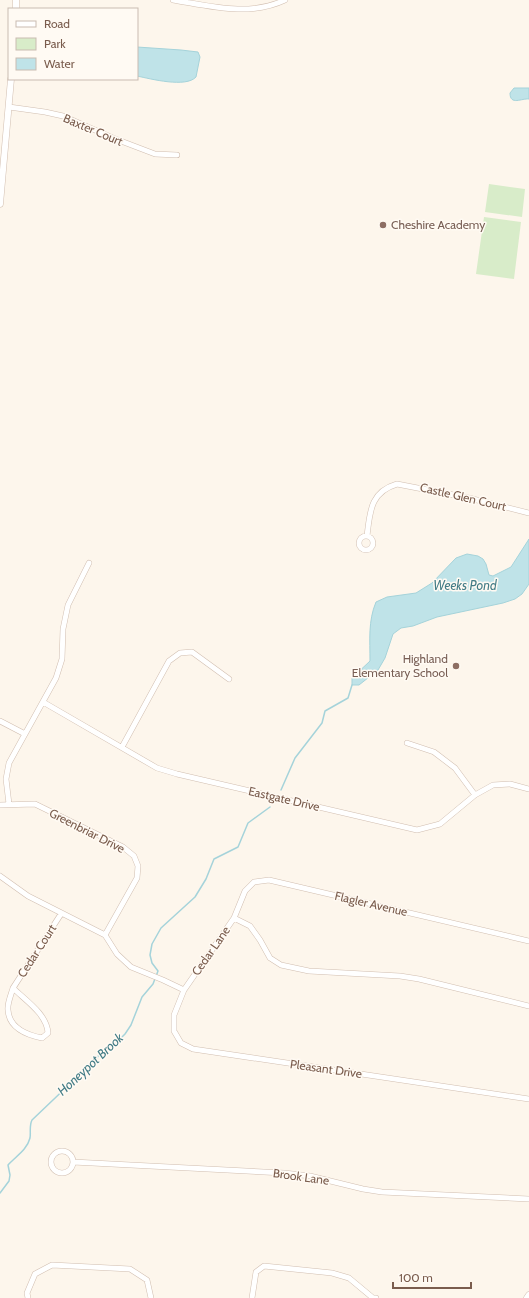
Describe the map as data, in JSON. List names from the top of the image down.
{
  "streets": {
    "street": [
      "Baxter Court",
      "Castle Glen Court",
      "Eastgate Drive",
      "Greenbriar Drive",
      "Flagler Avenue",
      "Cedar Court",
      "Cedar Lane",
      "Pleasant Drive",
      "Brook Lane"
    ]
  },
  "crossings": [
    ["Flagler Avenue", "Cedar Lane"],
    ["Cedar Lane", "Pleasant Drive"]
  ],
  "water": ["Weeks Pond", "Honeypot Brook"],
  "places": ["Cheshire Academy", "Highland Elementary School"],
  "legend": ["Road", "Park", "Water"],
  "scale_bar": "100 m"
}
